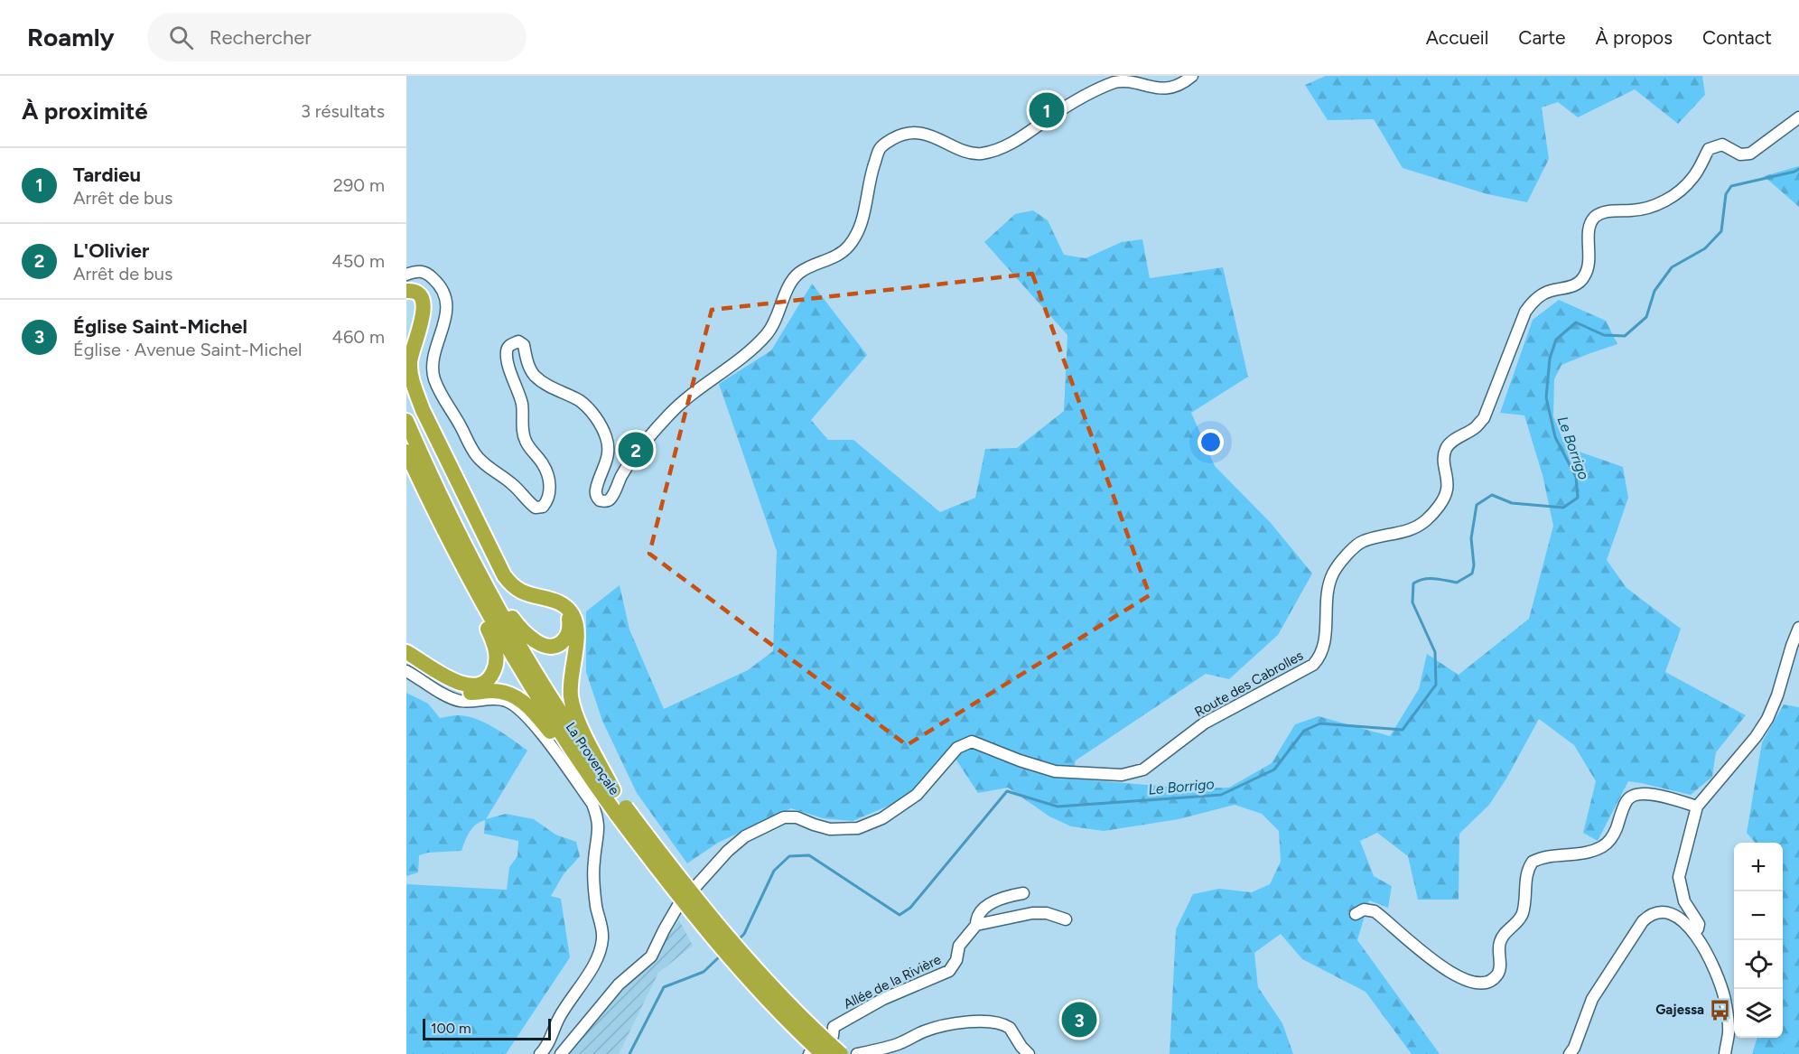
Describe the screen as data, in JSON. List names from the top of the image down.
{
  "streets": {
    "highway": ["La Provençale"],
    "street": ["Route des Cabrolles", "Allée de la Rivière"]
  },
  "water": ["Le Borrigo"],
  "places": {
    "bus stop": ["Gajessa"]
  },
  "scale_bar": "100 m",
  "page": {
    "header": "Roamly",
    "search": "Rechercher",
    "nav": [
      "Accueil",
      "Carte",
      "À propos",
      "Contact"
    ],
    "heading": ["À proximité", "3 résultats"],
    "pins": ["1", "2", "3"],
    "list": [
      {
        "mark": "1",
        "name": "Tardieu",
        "note": "Arrêt de bus",
        "value": "290 m"
      },
      {
        "mark": "2",
        "name": "L'Olivier",
        "note": "Arrêt de bus",
        "value": "450 m"
      },
      {
        "mark": "3",
        "name": "Église Saint-Michel",
        "note": "Église · Avenue Saint-Michel",
        "value": "460 m"
      }
    ],
    "map_buttons": ["+", "−"],
    "scale": "100 m"
  }
}
